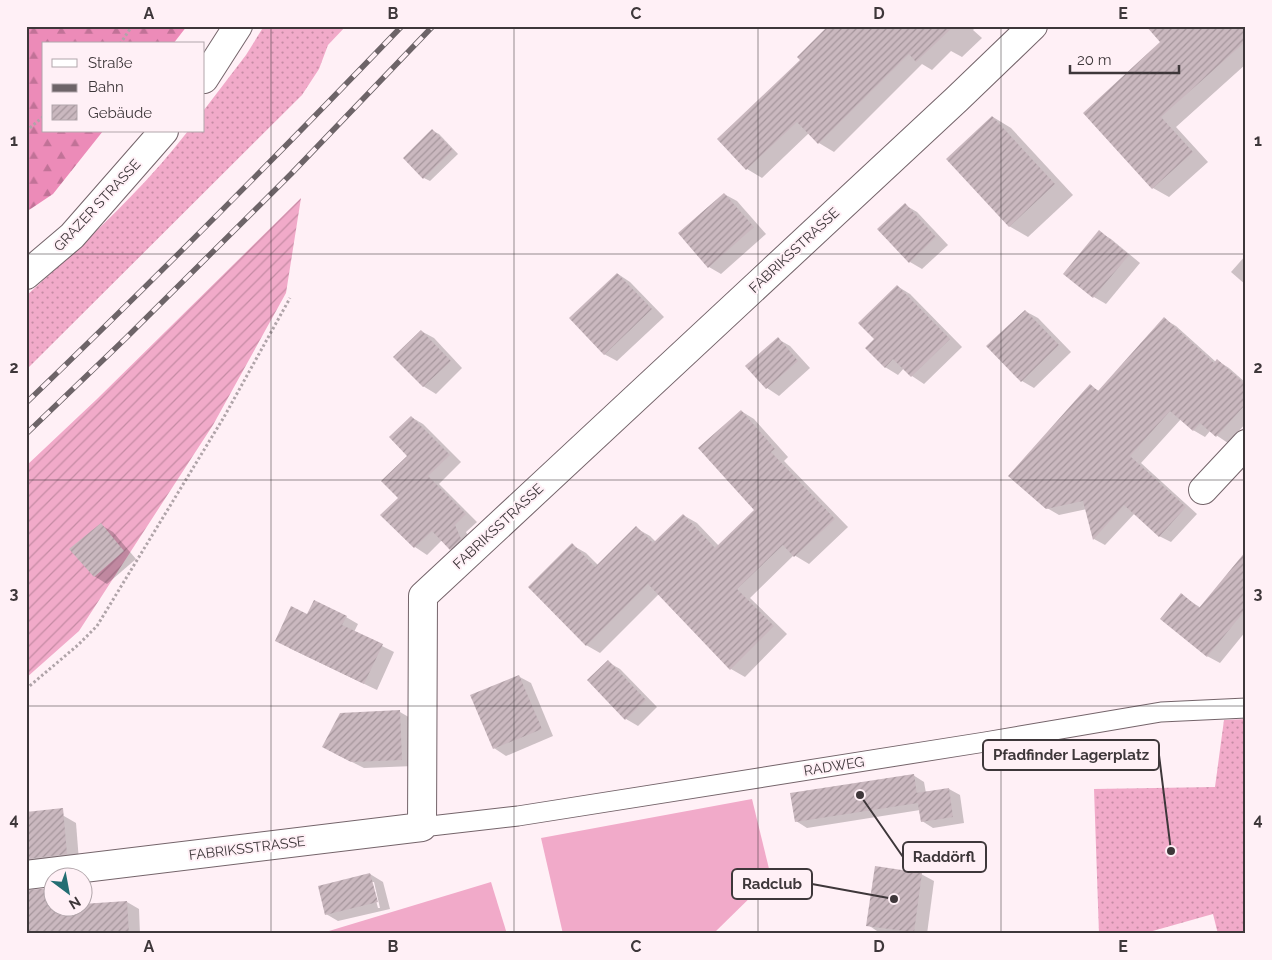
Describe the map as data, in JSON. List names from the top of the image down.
{
  "streets": {
    "street": ["GRAZER STRASSE", "FABRIKSSTRASSE"],
    "lane": ["RADWEG"]
  },
  "crossings": [
    ["FABRIKSSTRASSE", "RADWEG"]
  ],
  "places": ["Raddörfl", "Pfadfinder Lagerplatz", "Radclub"],
  "legend": ["Straße", "Bahn", "Gebäude"],
  "scale_bar": "20 m",
  "north": "bottom right",
  "grid": {
    "columns": [
      "A",
      "B",
      "C",
      "D",
      "E"
    ],
    "rows": [
      "1",
      "2",
      "3",
      "4"
    ]
  }
}
